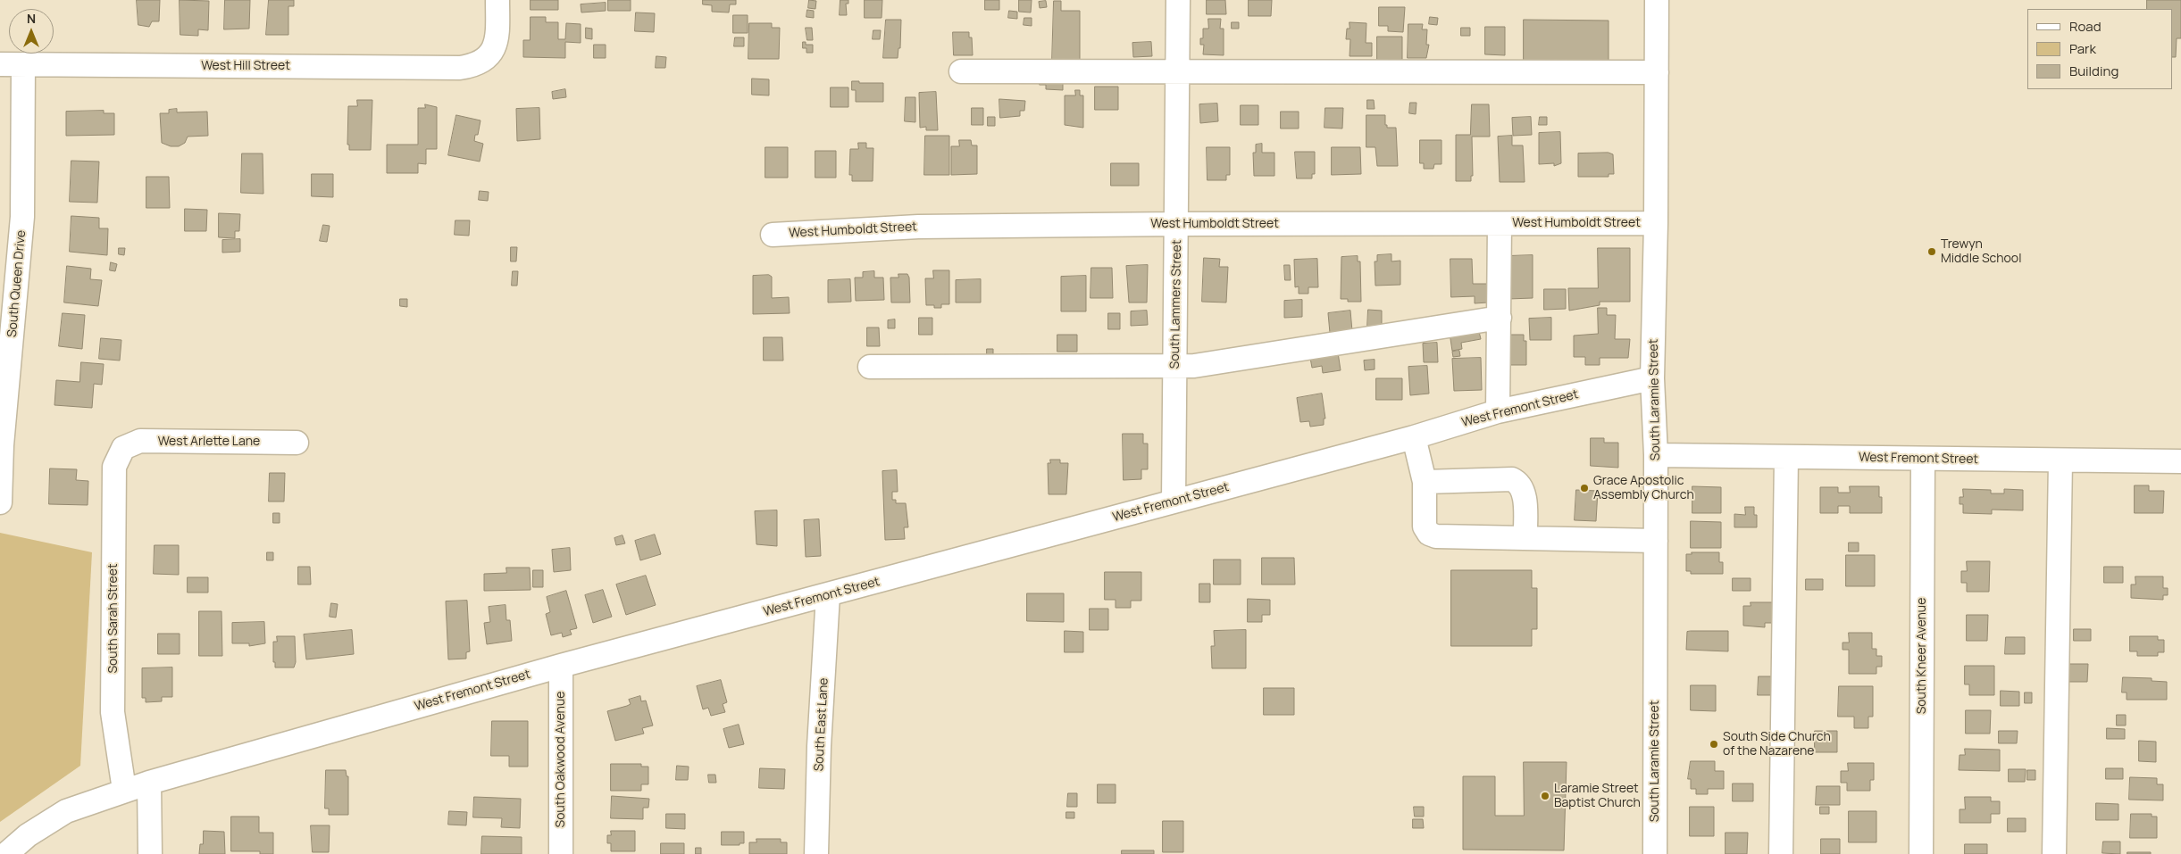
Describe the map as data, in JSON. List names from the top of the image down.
{
  "streets": {
    "street": [
      "West Hill Street",
      "West Humboldt Street",
      "South Queen Drive",
      "South Lammers Street",
      "South Laramie Street",
      "West Fremont Street",
      "West Arlette Lane",
      "South Sarah Street",
      "South Kneer Avenue",
      "South East Lane",
      "South Oakwood Avenue"
    ]
  },
  "crossings": [
    ["West Hill Street", "South Queen Drive"],
    ["West Humboldt Street", "South Lammers Street"],
    ["West Humboldt Street", "South Laramie Street"],
    ["South Lammers Street", "West Fremont Street"],
    ["South Laramie Street", "West Fremont Street"],
    ["West Fremont Street", "South Sarah Street"],
    ["West Fremont Street", "South Kneer Avenue"],
    ["West Fremont Street", "South East Lane"],
    ["West Fremont Street", "South Oakwood Avenue"],
    ["West Arlette Lane", "South Sarah Street"]
  ],
  "places": [
    "Trewyn Middle School",
    "Grace Apostolic Assembly Church",
    "South Side Church of the Nazarene",
    "Laramie Street Baptist Church"
  ],
  "legend": ["Road", "Park", "Building"],
  "north": "top"
}
